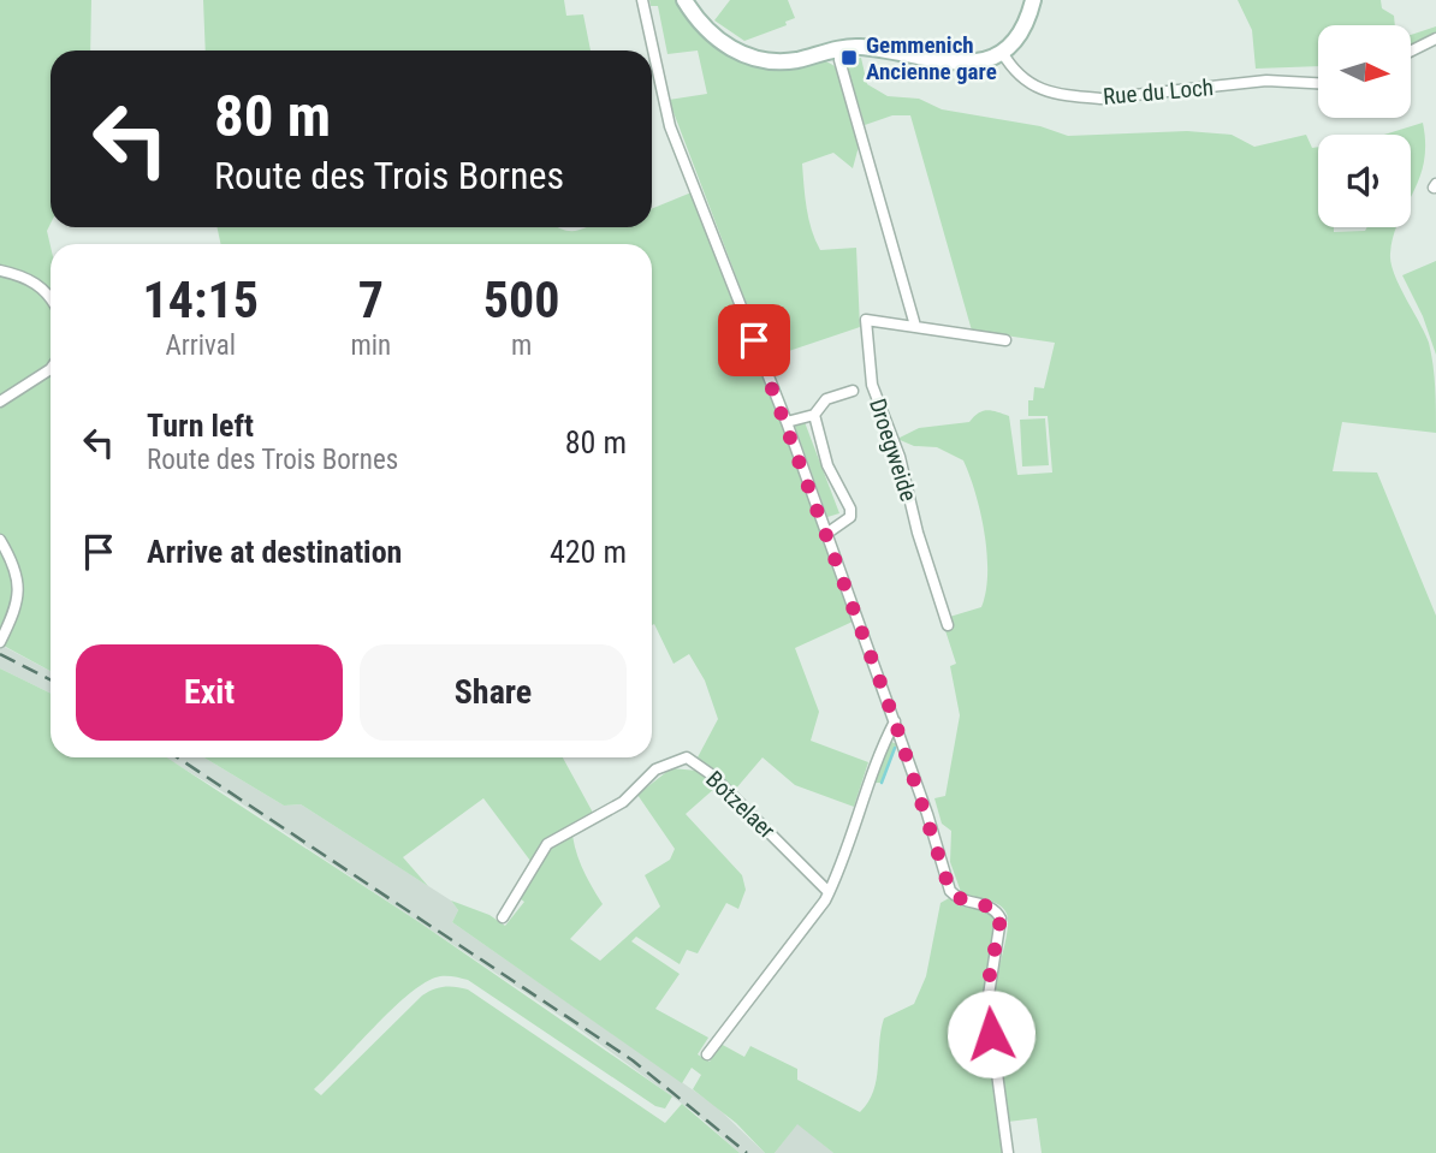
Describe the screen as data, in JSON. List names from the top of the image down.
{
  "streets": {
    "street": ["Rue du Loch", "Droegweide", "Botzelaer"]
  },
  "places": {
    "transit": ["Gemmenich Ancienne gare"]
  },
  "north": "right",
  "page": {
    "turn": ["80 m", "Route des Trois Bornes"],
    "eta": [
      "14:15",
      "Arrival",
      "7",
      "min",
      "500",
      "m"
    ],
    "list": [
      {
        "name": "Turn left",
        "note": "Route des Trois Bornes",
        "value": "80 m"
      },
      {
        "name": "Arrive at destination",
        "value": "420 m"
      }
    ],
    "buttons": ["Exit", "Share"]
  }
}
